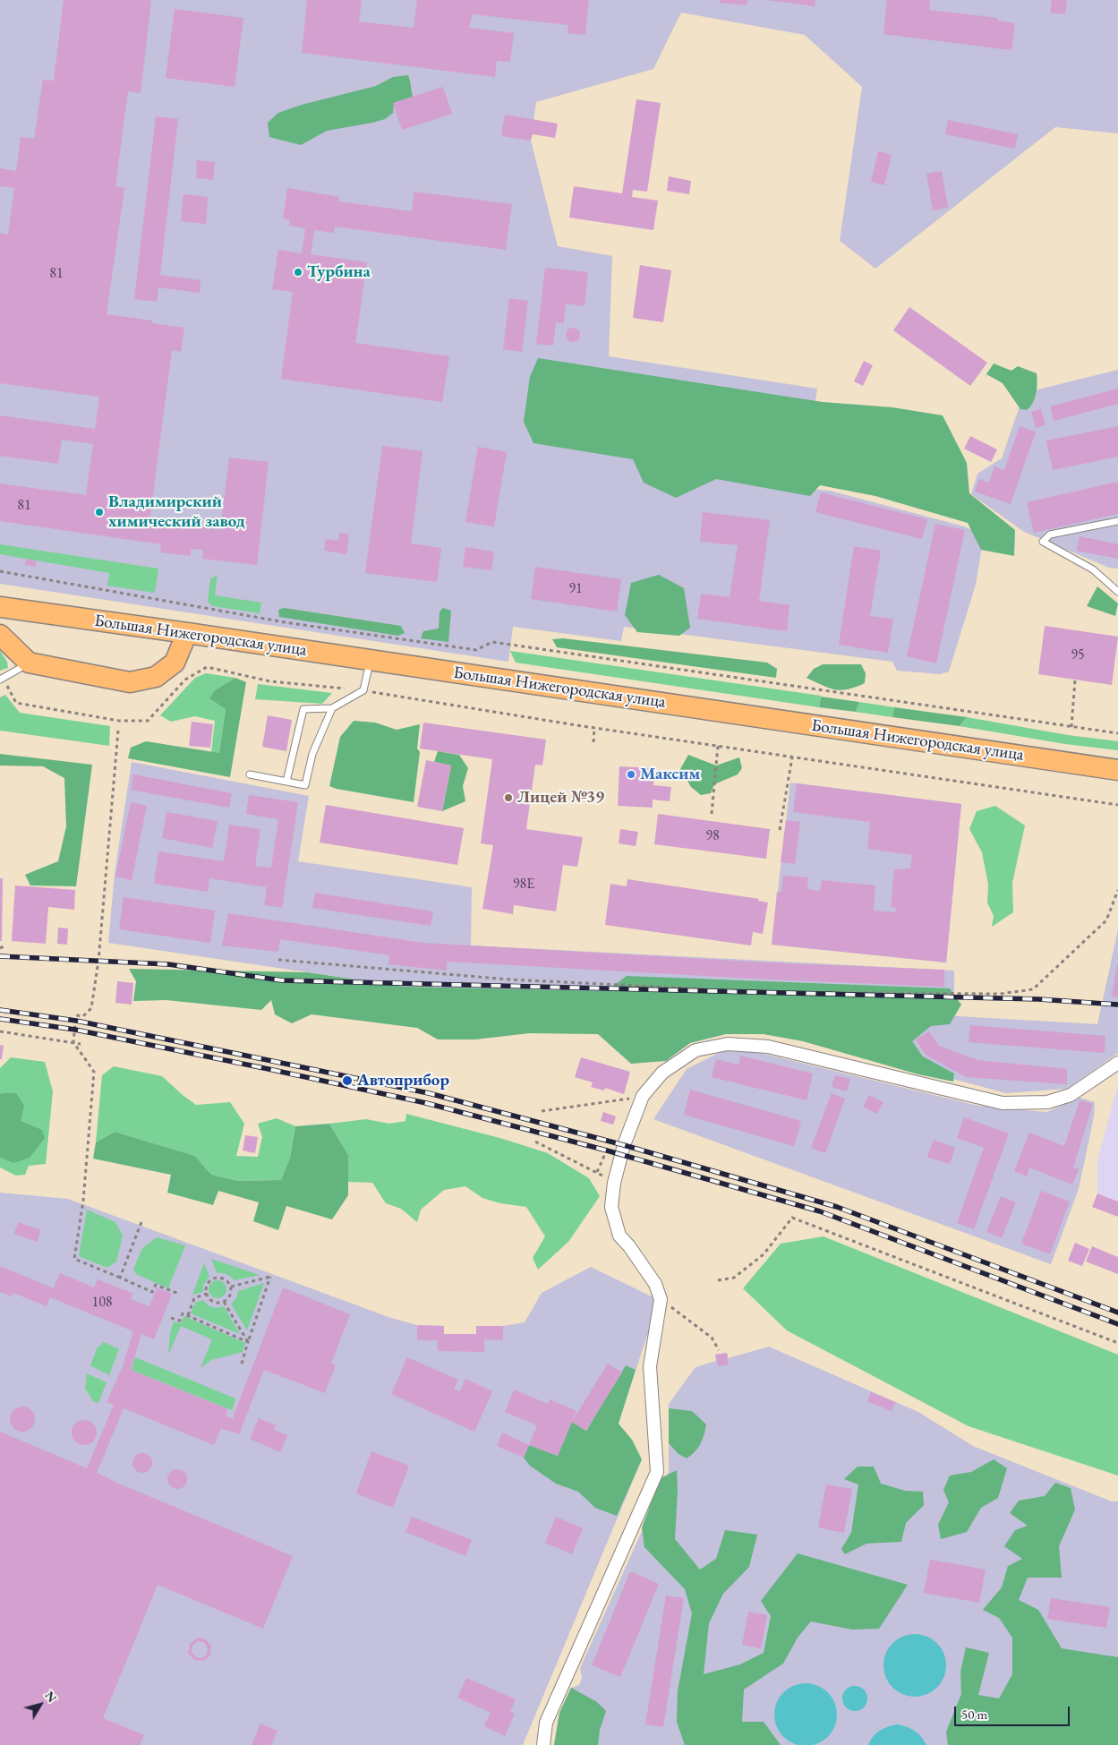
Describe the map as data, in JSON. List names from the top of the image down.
{
  "streets": {
    "main road": ["Большая Нижегородская улица"]
  },
  "places": [
    "Турбина",
    "Владимирский химический завод",
    "Максим",
    "Лицей №39",
    "Автоприбор"
  ],
  "house_numbers": [
    "81",
    "81",
    "91",
    "95",
    "98",
    "98Е",
    "108"
  ],
  "scale_bar": "50 m",
  "north": "top right"
}
